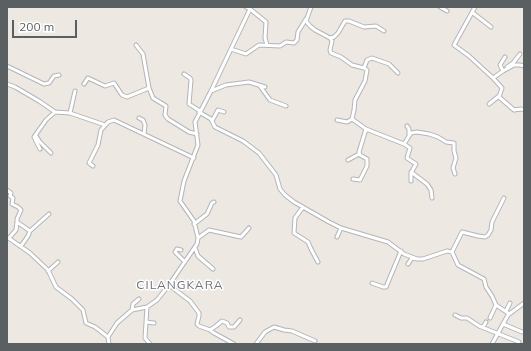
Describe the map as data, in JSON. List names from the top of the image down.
{
  "districts": ["CILANGKARA"],
  "scale_bar": "200 m"
}
